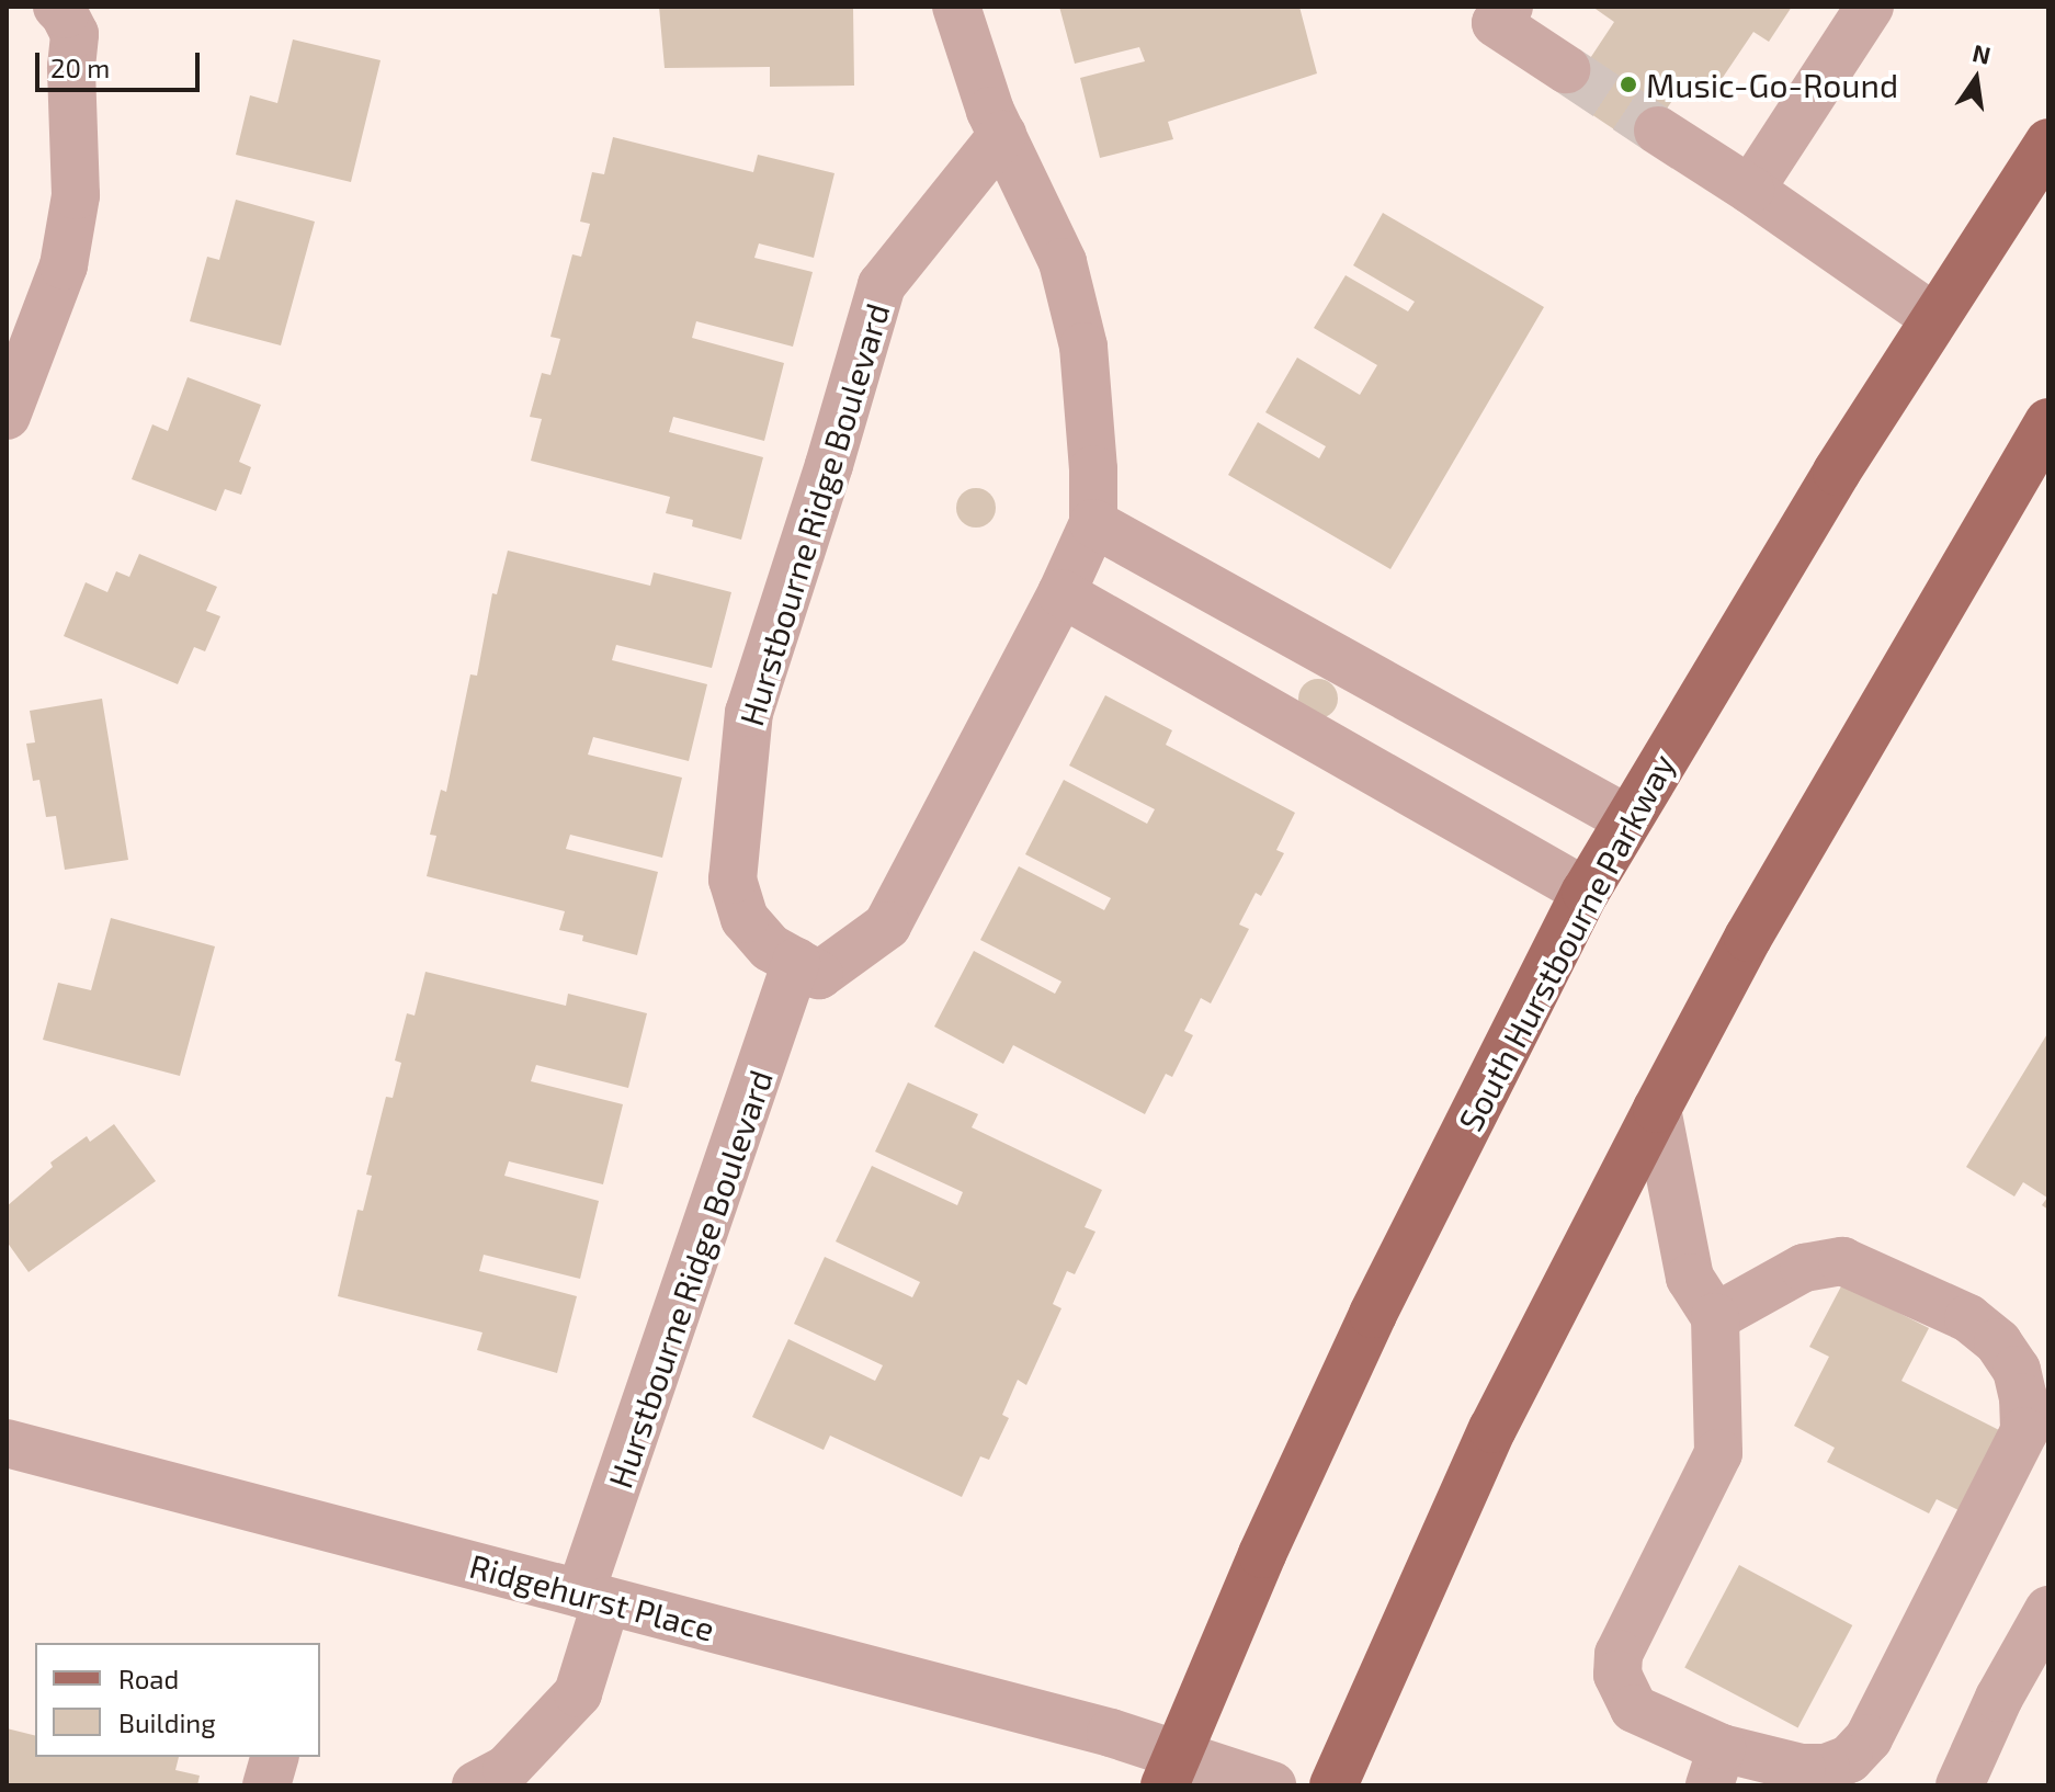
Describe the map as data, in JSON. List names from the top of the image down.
{
  "streets": {
    "main road": ["South Hurstbourne Parkway"],
    "street": ["Hurstbourne Ridge Boulevard", "Ridgehurst Place"]
  },
  "crossings": [
    ["Hurstbourne Ridge Boulevard", "Ridgehurst Place"],
    ["South Hurstbourne Parkway", "Ridgehurst Place"]
  ],
  "places": ["Music-Go-Round"],
  "legend": ["Road", "Building"],
  "scale_bar": "20 m",
  "north": "top"
}
